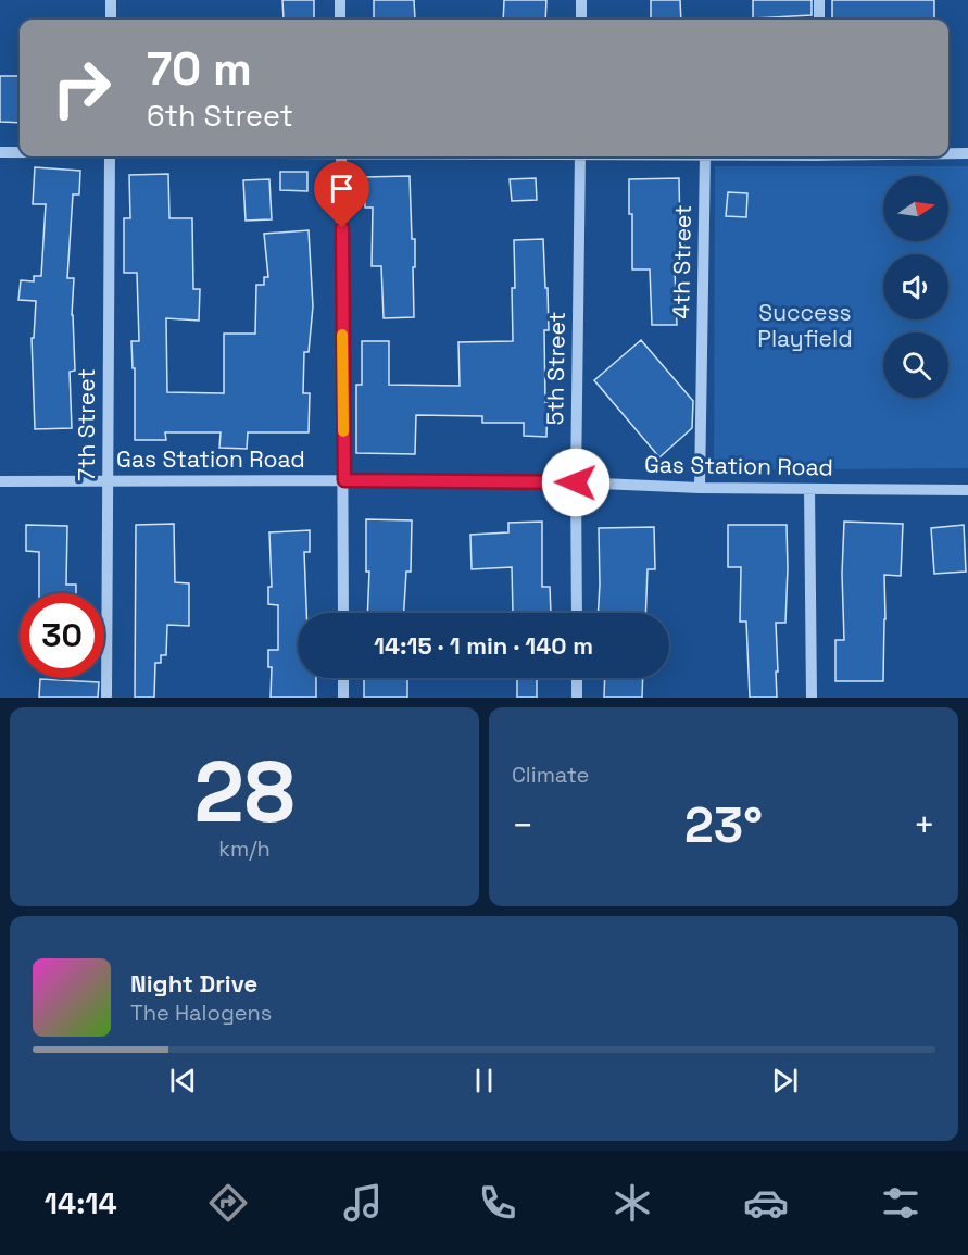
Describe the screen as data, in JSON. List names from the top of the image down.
{
  "streets": {
    "street": [
      "4th Street",
      "5th Street",
      "7th Street",
      "Gas Station Road"
    ]
  },
  "crossings": [
    ["4th Street", "Gas Station Road"],
    ["5th Street", "Gas Station Road"],
    ["7th Street", "Gas Station Road"]
  ],
  "parks": ["Success Playfield"],
  "north": "right",
  "page": {
    "turn": ["70 m", "6th Street"],
    "limit": "30",
    "trip": "14:15 · 1 min · 140 m",
    "tile": [
      ["28", "km/h"],
      "Climate"
    ],
    "heat": ["−", "23°", "+"],
    "song": ["Night Drive", "The Halogens"],
    "tabs": "14:14"
  }
}
